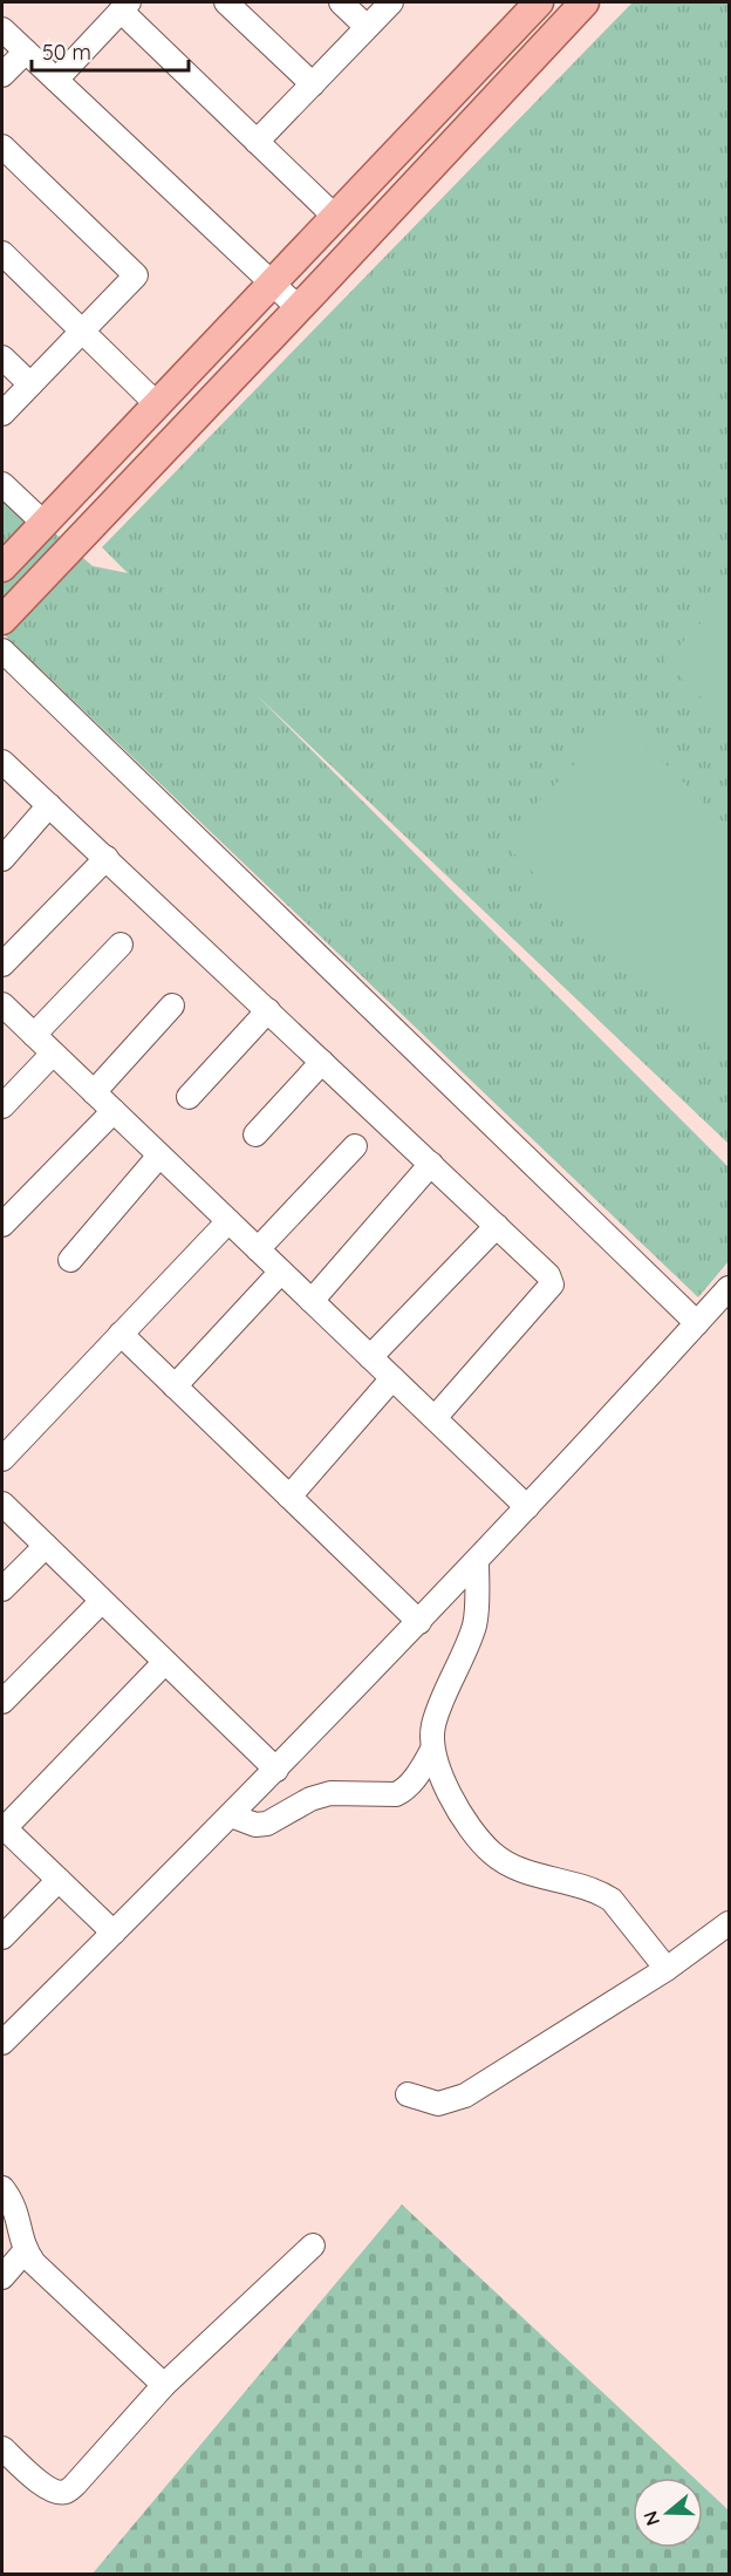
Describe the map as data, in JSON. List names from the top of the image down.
{
  "scale_bar": "50 m",
  "north": "left"
}
